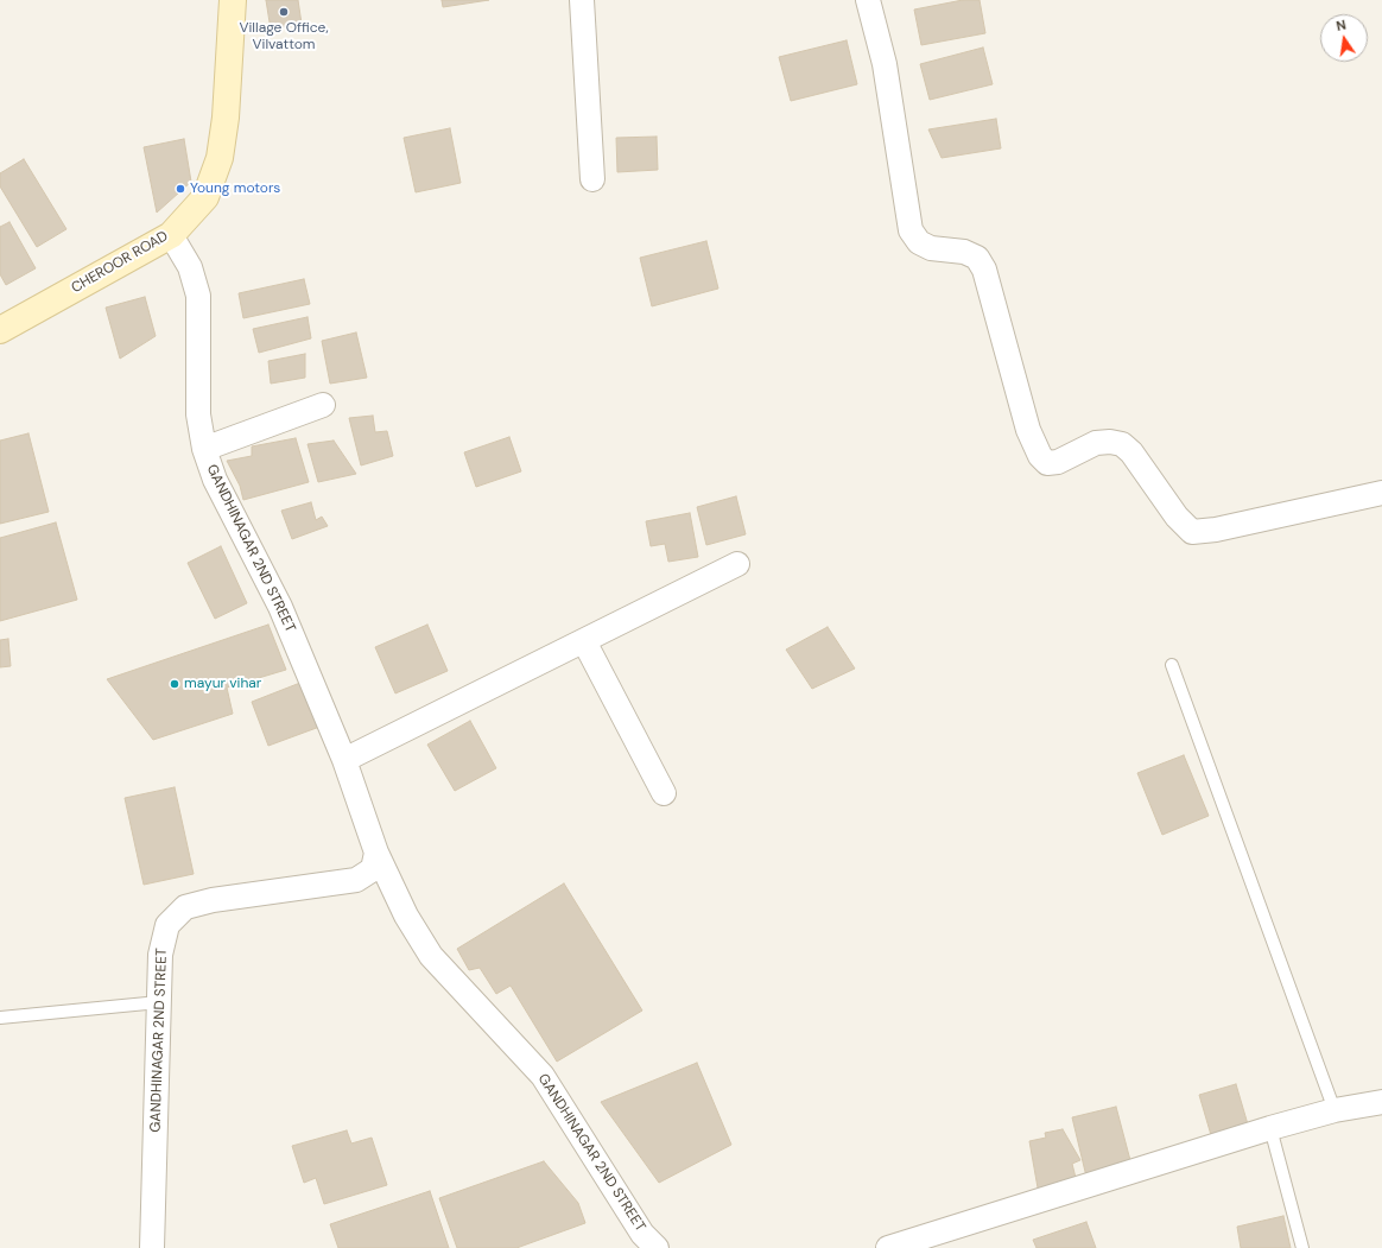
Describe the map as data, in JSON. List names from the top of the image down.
{
  "streets": {
    "main road": ["CHEROOR ROAD"],
    "street": ["GANDHINAGAR 2ND STREET"]
  },
  "crossings": [
    ["CHEROOR ROAD", "GANDHINAGAR 2ND STREET"]
  ],
  "places": ["Village Office, Vilvattom", "Young motors", "mayur vihar"],
  "north": "top"
}
